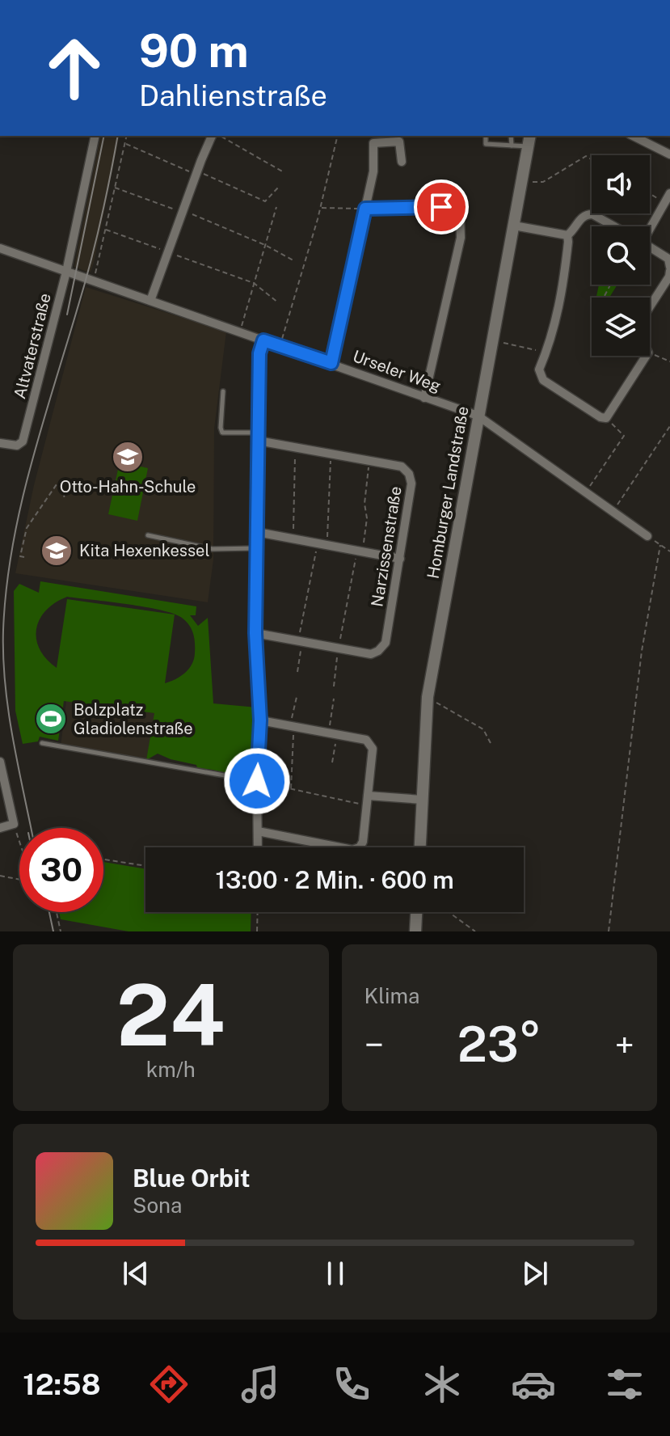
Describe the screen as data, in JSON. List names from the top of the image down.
{
  "streets": {
    "street": [
      "Altvaterstraße",
      "Urseler Weg",
      "Homburger Landstraße",
      "Narzissenstraße"
    ]
  },
  "crossings": [
    ["Altvaterstraße", "Urseler Weg"],
    ["Urseler Weg", "Homburger Landstraße"]
  ],
  "places": {
    "school or university": ["Otto-Hahn-Schule", "Kita Hexenkessel"],
    "sports": ["Bolzplatz Gladiolenstraße"]
  },
  "page": {
    "turn": ["90 m", "Dahlienstraße"],
    "limit": "30",
    "trip": "13:00 · 2 Min. · 600 m",
    "tile": [
      ["24", "km/h"],
      "Klima"
    ],
    "heat": ["−", "23°", "+"],
    "song": ["Blue Orbit", "Sona"],
    "tabs": "12:58"
  }
}
